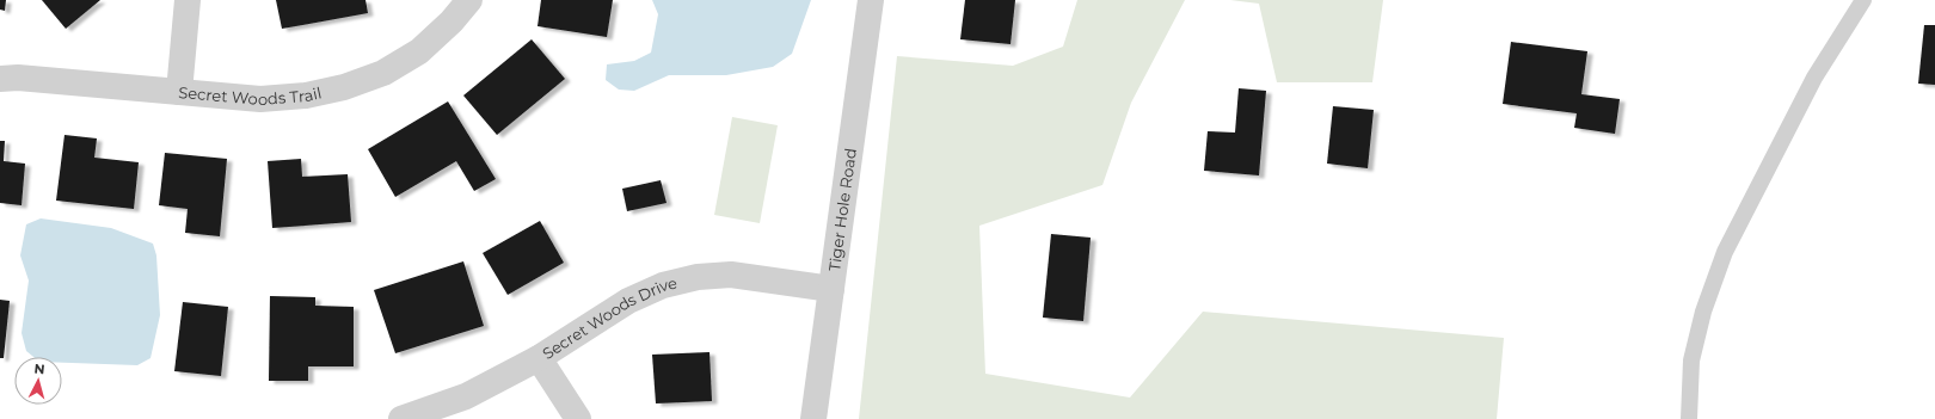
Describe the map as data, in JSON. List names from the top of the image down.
{
  "streets": {
    "street": ["Secret Woods Trail", "Tiger Hole Road", "Secret Woods Drive"]
  },
  "crossings": [
    ["Tiger Hole Road", "Secret Woods Drive"]
  ],
  "north": "top"
}
